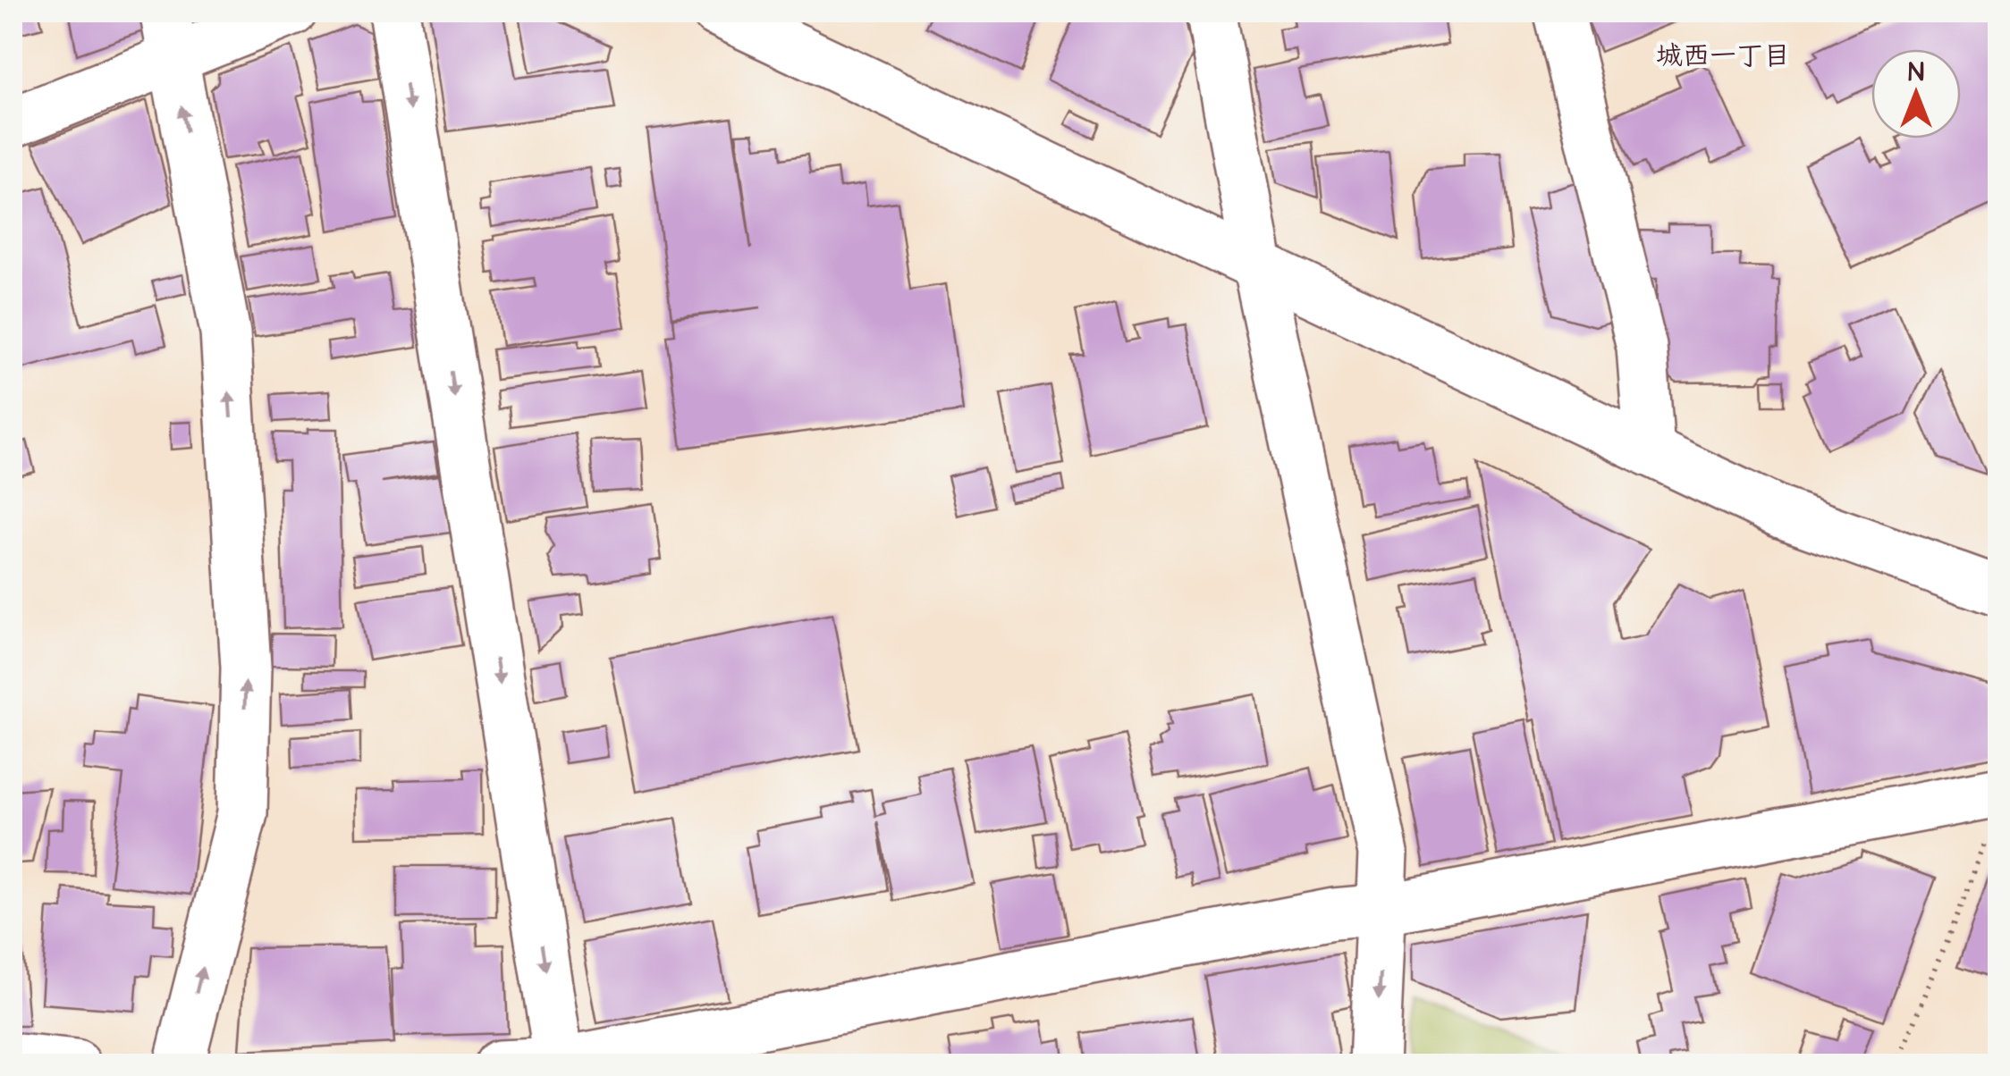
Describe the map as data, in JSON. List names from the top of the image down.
{
  "districts": ["城西一丁目"],
  "north": "top"
}
